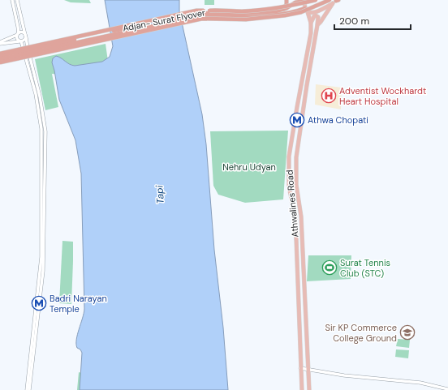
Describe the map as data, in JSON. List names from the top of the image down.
{
  "streets": {
    "highway": ["Adjan- Surat Flyover"],
    "main road": ["Athwalines Road"]
  },
  "crossings": [
    ["Adjan- Surat Flyover", "Athwalines Road"]
  ],
  "water": ["Tapi"],
  "parks": ["Nehru Udyan"],
  "places": {
    "hospital": ["Adventist Wockhardt Heart Hospital"],
    "metro station": ["Athwa Chopati", "Badri Narayan Temple"],
    "sports": ["Surat Tennis Club (STC)"],
    "school or university": ["Sir KP Commerce College Ground"]
  },
  "scale_bar": "200 m"
}
